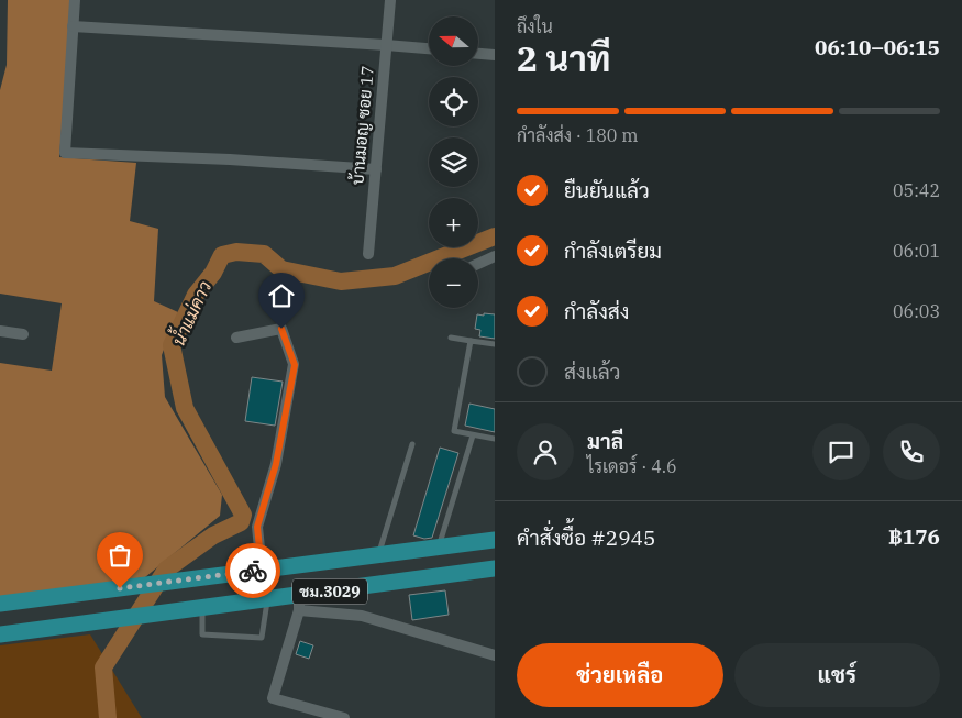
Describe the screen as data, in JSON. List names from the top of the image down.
{
  "streets": {
    "main road": ["ชม.3029"],
    "street": ["บ้านมอญ ซอย 17"]
  },
  "water": ["น้ำแม่คาว"],
  "north": "left",
  "page": {
    "heading": ["2 นาที", "ถึงใน", "06:10–06:15"],
    "panel": [
      "มาลี",
      "ไรเดอร์ · 4.6",
      "คำสั่งซื้อ #2945",
      "฿176"
    ],
    "map_buttons": ["+", "−"],
    "bar": "กำลังส่ง · 180 m",
    "list": [
      ["ยืนยันแล้ว", "05:42"],
      ["กำลังเตรียม", "06:01"],
      ["กำลังส่ง", "06:03"],
      "ส่งแล้ว"
    ],
    "buttons": ["ช่วยเหลือ", "แชร์"]
  }
}
